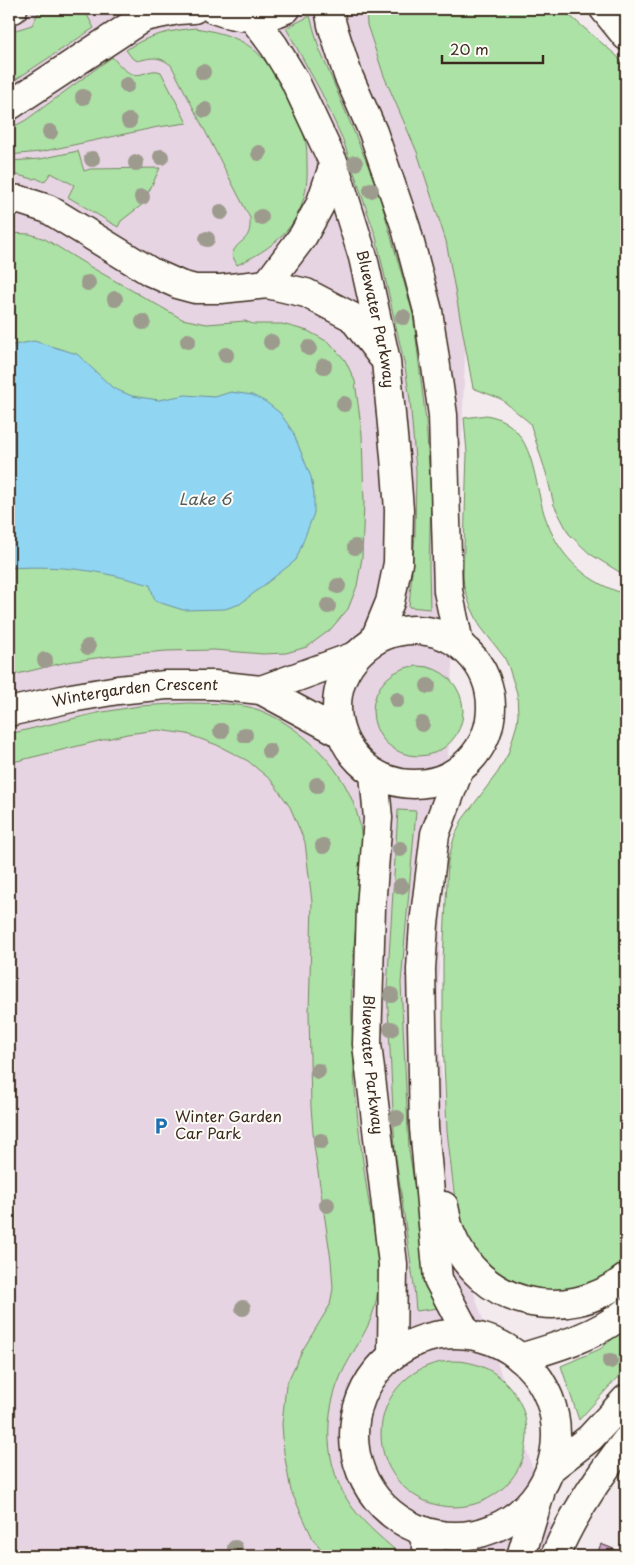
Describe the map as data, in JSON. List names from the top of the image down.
{
  "streets": {
    "street": ["Bluewater Parkway", "Wintergarden Crescent"]
  },
  "crossings": [
    ["Bluewater Parkway", "Wintergarden Crescent"]
  ],
  "water": ["Lake 6"],
  "places": {
    "parking": ["Winter Garden Car Park"]
  },
  "scale_bar": "20 m"
}
